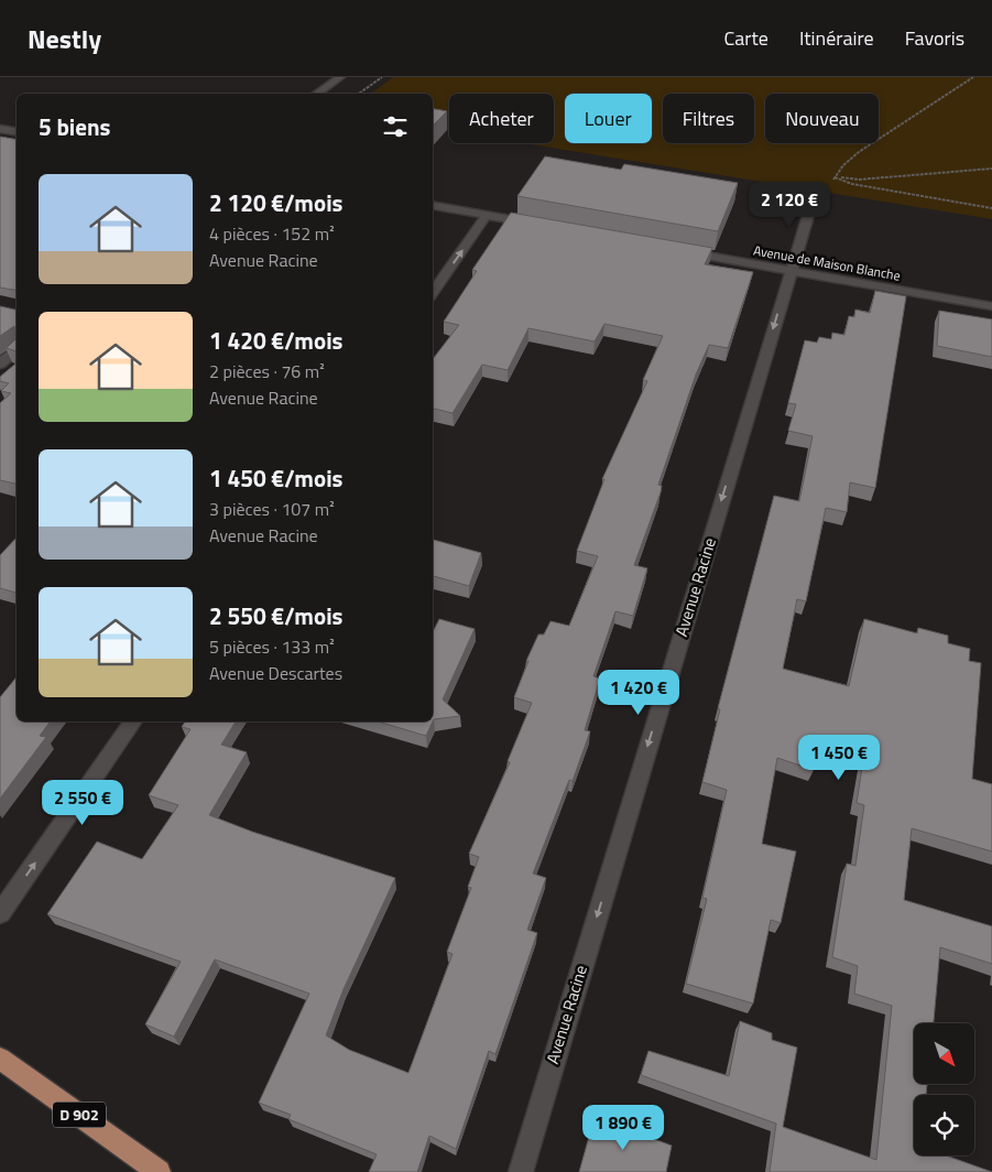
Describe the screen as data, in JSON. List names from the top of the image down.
{
  "streets": {
    "main road": ["D 902"],
    "street": ["Avenue de Maison Blanche", "Avenue Racine"]
  },
  "crossings": [
    ["Avenue de Maison Blanche", "Avenue Racine"]
  ],
  "one_way": ["Avenue Racine"],
  "north": "bottom right",
  "page": {
    "header": "Nestly",
    "nav": ["Carte", "Itinéraire", "Favoris"],
    "chip": [
      "Acheter",
      "Louer",
      "Filtres",
      "Nouveau"
    ],
    "heading": "5 biens",
    "list": [
      {
        "name": "2 120 €/mois",
        "note": "4 pièces · 152 m² · Avenue Racine"
      },
      {
        "name": "1 420 €/mois",
        "note": "2 pièces · 76 m² · Avenue Racine"
      },
      {
        "name": "1 450 €/mois",
        "note": "3 pièces · 107 m² · Avenue Racine"
      },
      {
        "name": "2 550 €/mois",
        "note": "5 pièces · 133 m² · Avenue Descartes"
      }
    ],
    "price": [
      "2 120 €",
      "1 420 €",
      "1 450 €",
      "2 550 €",
      "1 890 €"
    ]
  }
}
